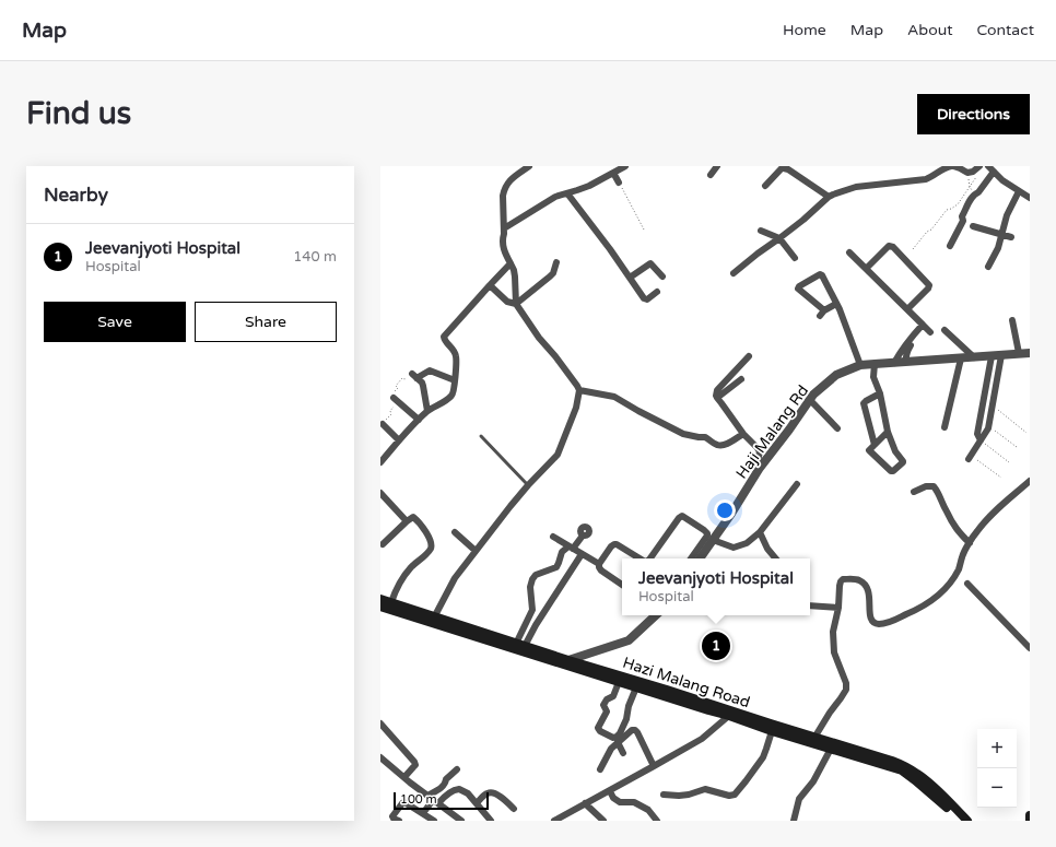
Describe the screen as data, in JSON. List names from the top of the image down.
{
  "streets": {
    "main road": ["Hazi Malang Road"],
    "street": ["Haji Malang Rd"]
  },
  "scale_bar": "100 m",
  "page": {
    "header": "Map",
    "nav": [
      "Home",
      "Map",
      "About",
      "Contact"
    ],
    "buttons": [
      "Directions",
      ["Save", "Share"]
    ],
    "title": "Find us",
    "heading": "Nearby",
    "list": [
      {
        "mark": "1",
        "name": "Jeevanjyoti Hospital",
        "note": "Hospital",
        "value": "140 m"
      }
    ],
    "popup": ["Jeevanjyoti Hospital", "Hospital"],
    "pins": "1",
    "map_buttons": ["+", "−"],
    "scale": "100 m"
  }
}
